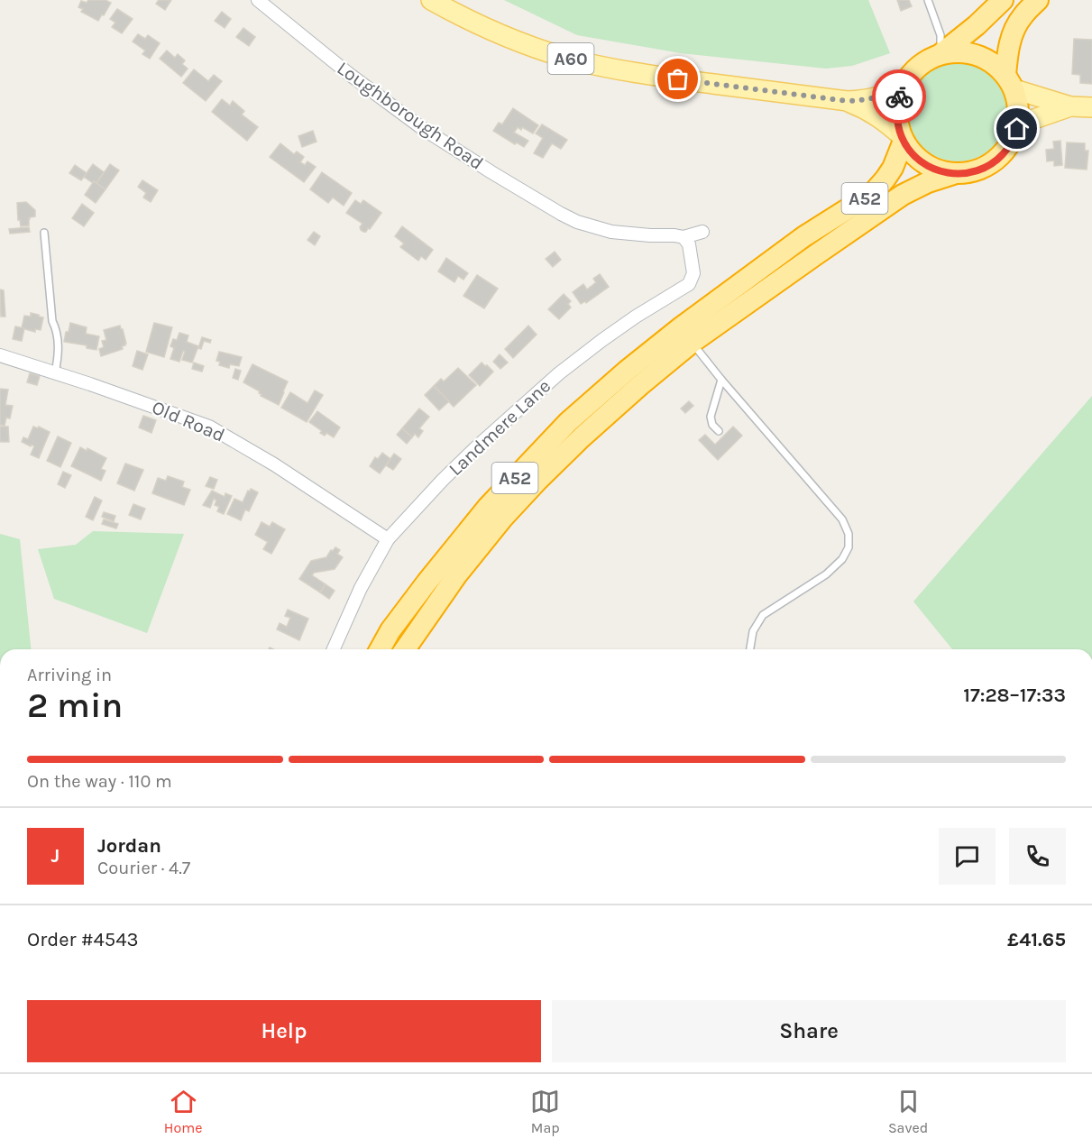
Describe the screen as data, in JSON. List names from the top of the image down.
{
  "streets": {
    "highway": ["A52"],
    "main road": ["A60"],
    "street": ["Loughborough Road", "Old Road", "Landmere Lane"]
  },
  "crossings": [
    ["A60", "A52"],
    ["Loughborough Road", "Landmere Lane"],
    ["Old Road", "Landmere Lane"]
  ],
  "page": {
    "heading": ["2 min", "Arriving in", "17:28–17:33"],
    "panel": [
      "Jordan",
      "Courier · 4.7",
      "Order #4543",
      "£41.65"
    ],
    "bar": "On the way · 110 m",
    "round": "J",
    "buttons": ["Help", "Share"],
    "tabs": ["Home", "Map", "Saved"]
  }
}
